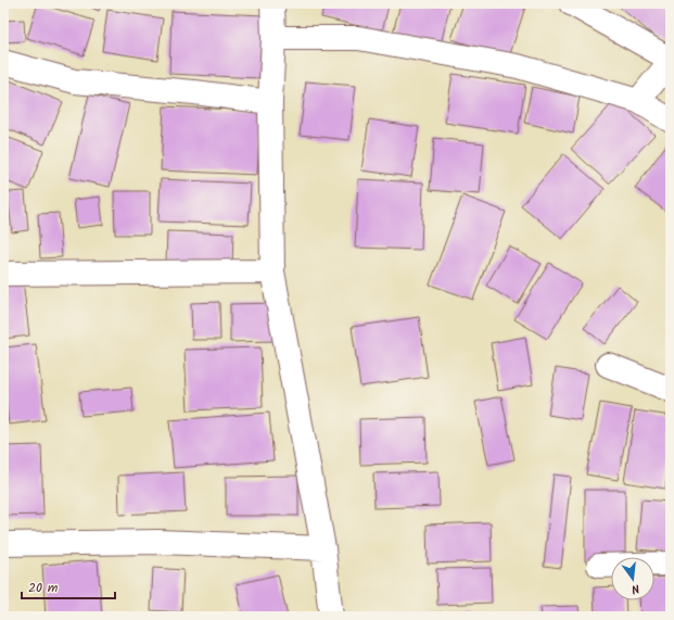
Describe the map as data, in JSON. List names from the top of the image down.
{
  "scale_bar": "20 m",
  "north": "bottom"
}
